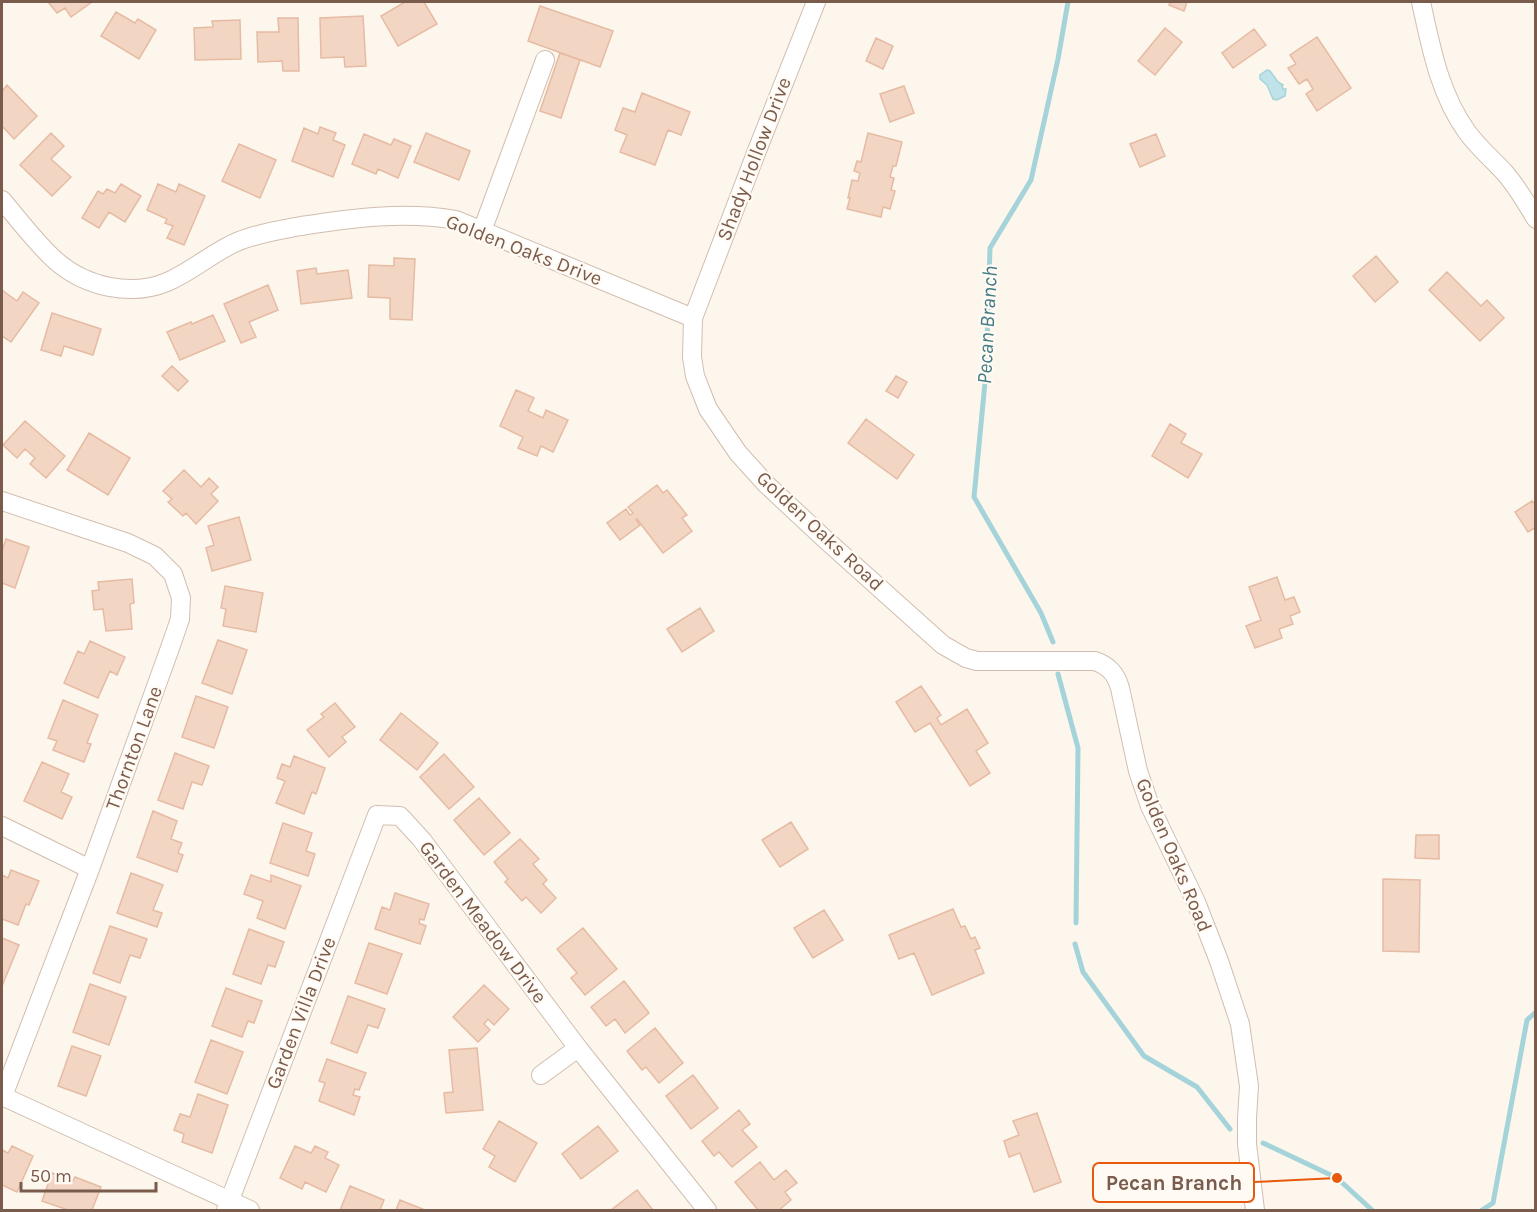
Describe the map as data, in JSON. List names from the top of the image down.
{
  "streets": {
    "street": [
      "Shady Hollow Drive",
      "Golden Oaks Drive",
      "Golden Oaks Road",
      "Thornton Lane",
      "Garden Meadow Drive",
      "Garden Villa Drive"
    ]
  },
  "crossings": [
    ["Shady Hollow Drive", "Golden Oaks Drive"],
    ["Shady Hollow Drive", "Golden Oaks Road"],
    ["Golden Oaks Drive", "Golden Oaks Road"],
    ["Garden Meadow Drive", "Garden Villa Drive"]
  ],
  "water": ["Pecan Branch"],
  "places": ["Pecan Branch"],
  "scale_bar": "50 m"
}
